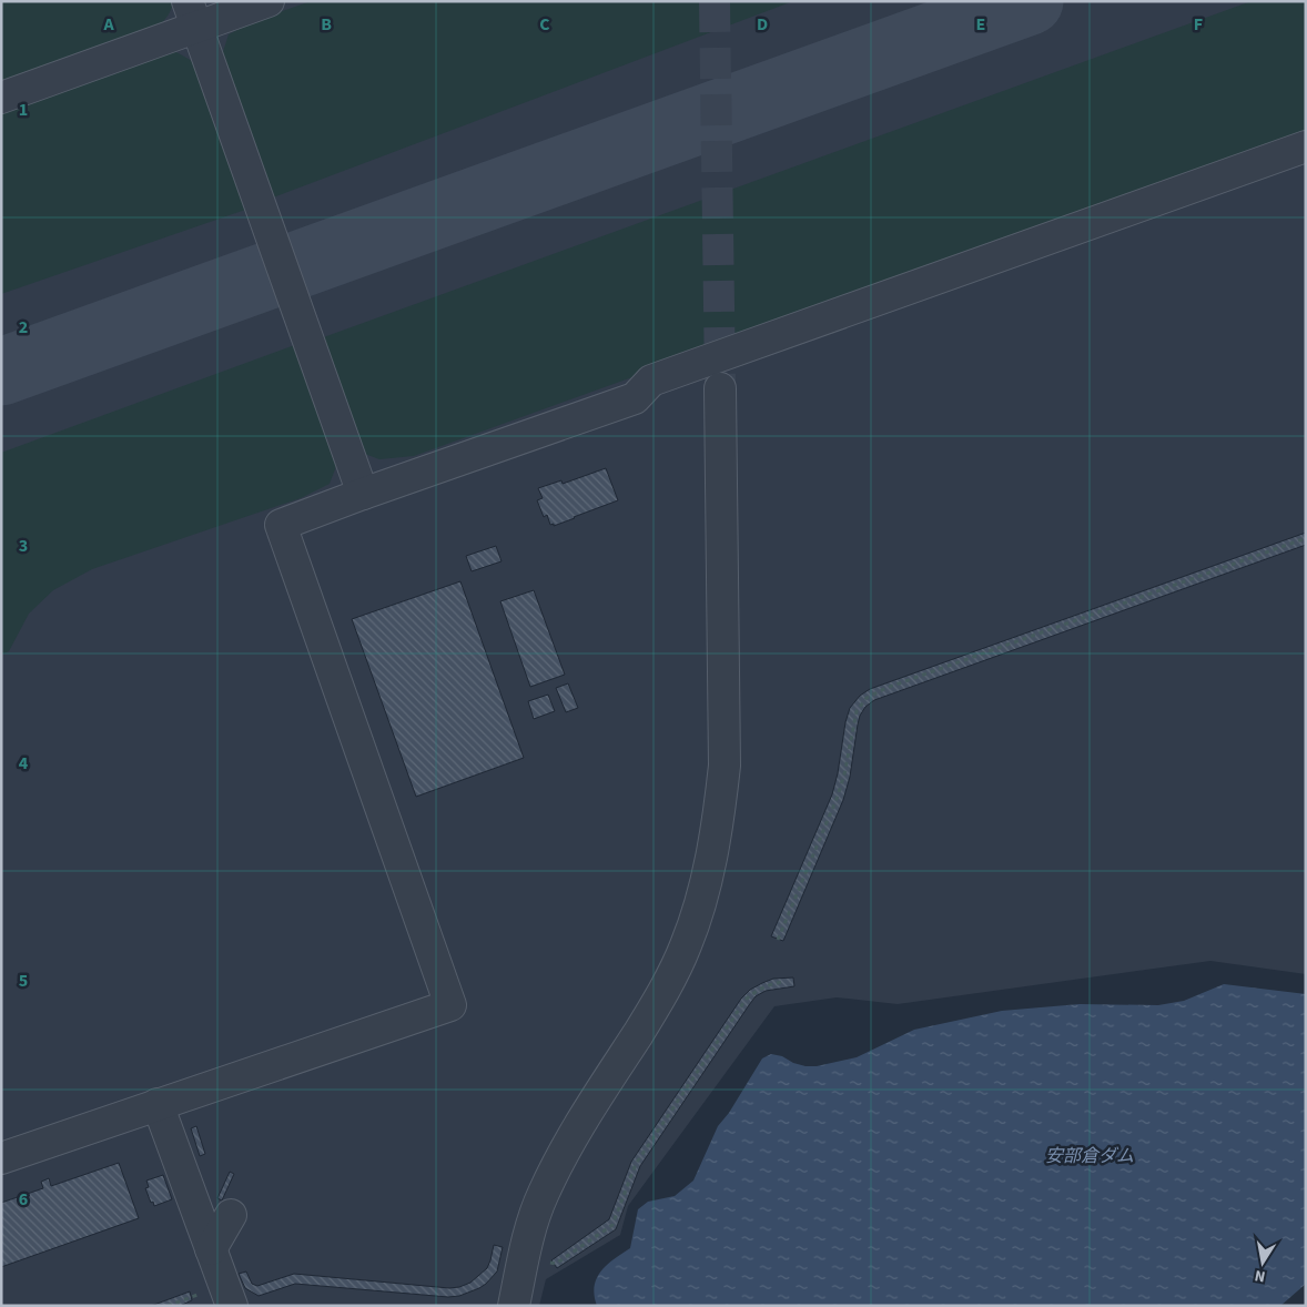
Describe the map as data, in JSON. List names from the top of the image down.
{
  "water": ["安部倉ダム"],
  "north": "bottom",
  "grid": {
    "columns": [
      "A",
      "B",
      "C",
      "D",
      "E",
      "F"
    ],
    "rows": [
      "1",
      "2",
      "3",
      "4",
      "5",
      "6"
    ]
  }
}
